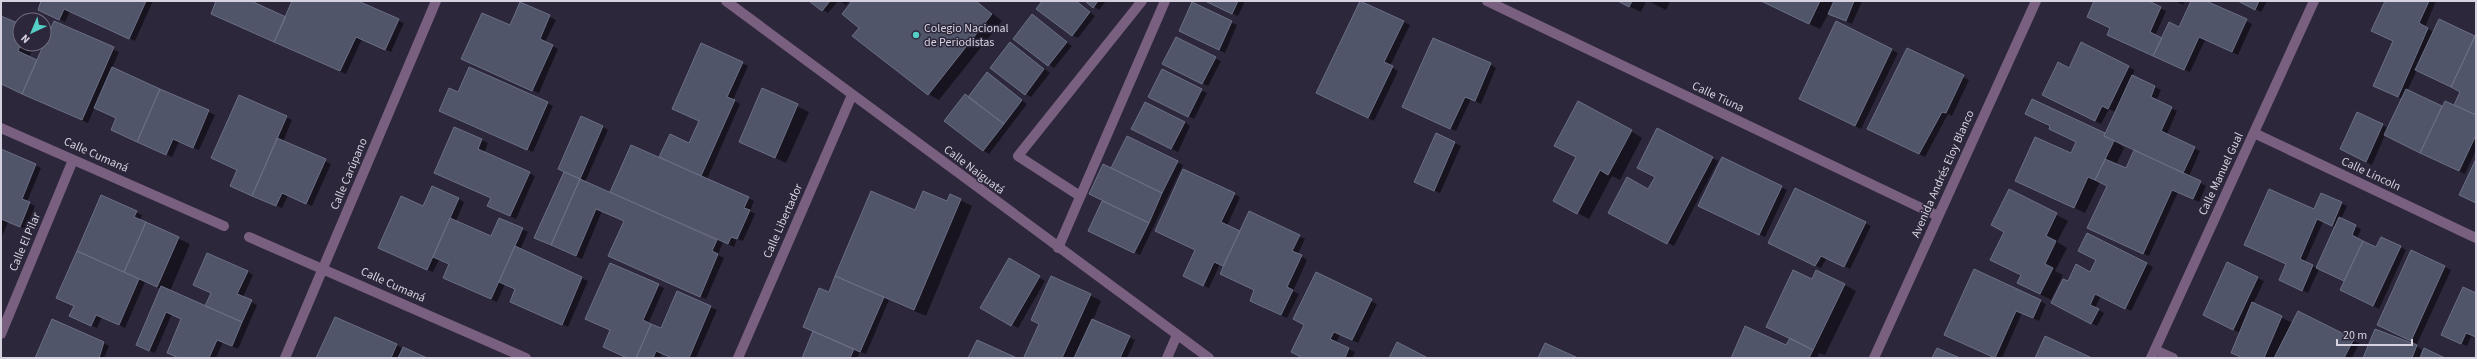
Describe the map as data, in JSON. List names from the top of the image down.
{
  "streets": {
    "street": [
      "Calle Tiuna",
      "Calle Cumaná",
      "Calle Naiguatá",
      "Calle Carúpano",
      "Avenida Andrés Eloy Blanco",
      "Calle Manuel Gual",
      "Calle Lincoln",
      "Calle Libertador",
      "Calle El Pilar"
    ]
  },
  "crossings": [
    ["Calle Tiuna", "Avenida Andrés Eloy Blanco"],
    ["Calle Cumaná", "Calle Carúpano"],
    ["Calle Cumaná", "Calle El Pilar"],
    ["Calle Naiguatá", "Calle Libertador"],
    ["Calle Manuel Gual", "Calle Lincoln"]
  ],
  "places": ["Colegio Nacional de Periodistas"],
  "scale_bar": "20 m",
  "north": "bottom left"
}
